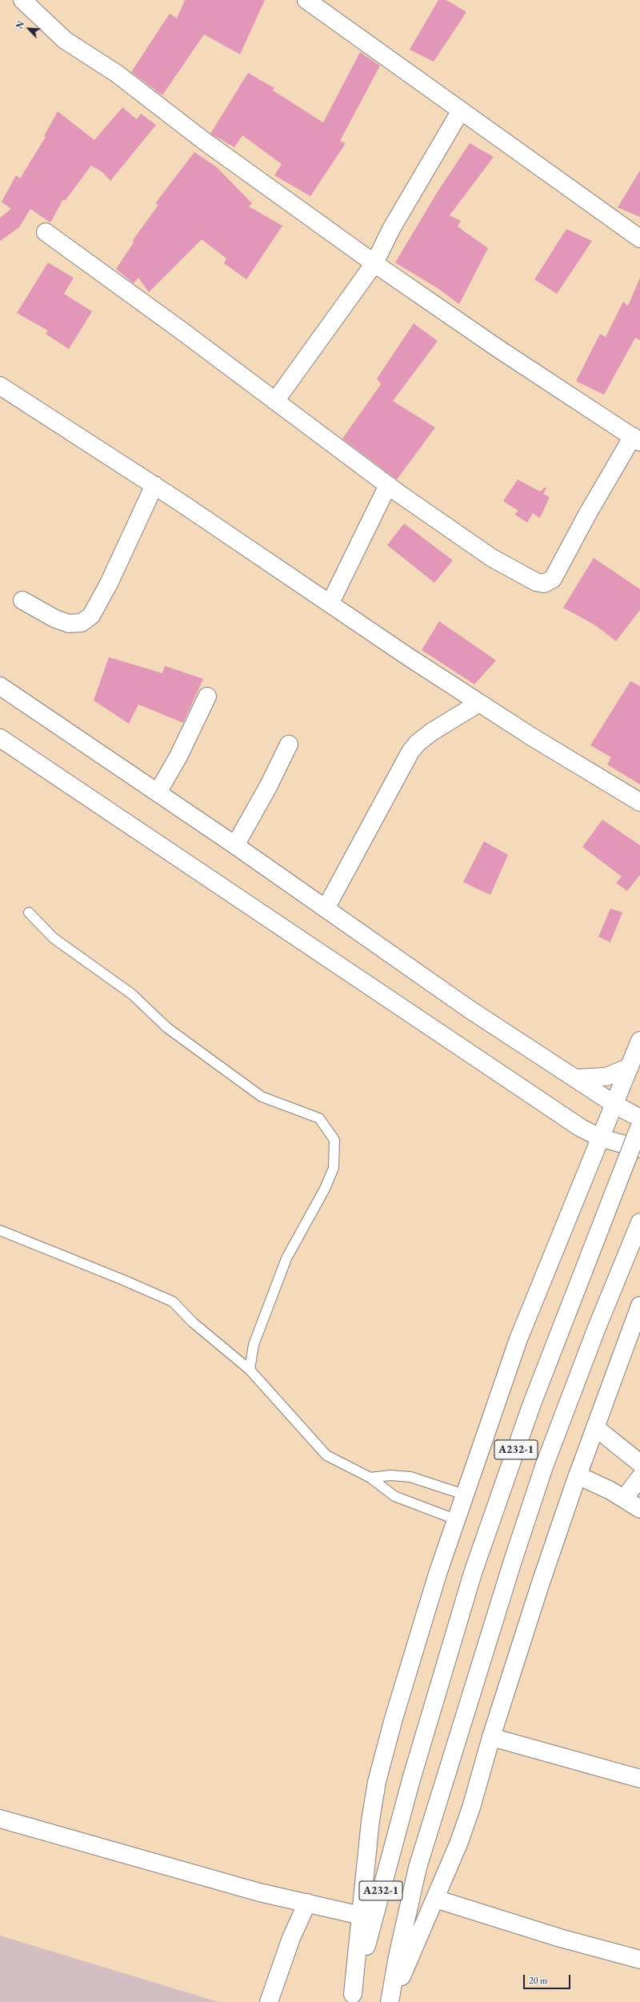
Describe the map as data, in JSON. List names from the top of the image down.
{
  "streets": {
    "main road": ["A232-1"]
  },
  "scale_bar": "20 m",
  "north": "top left"
}
